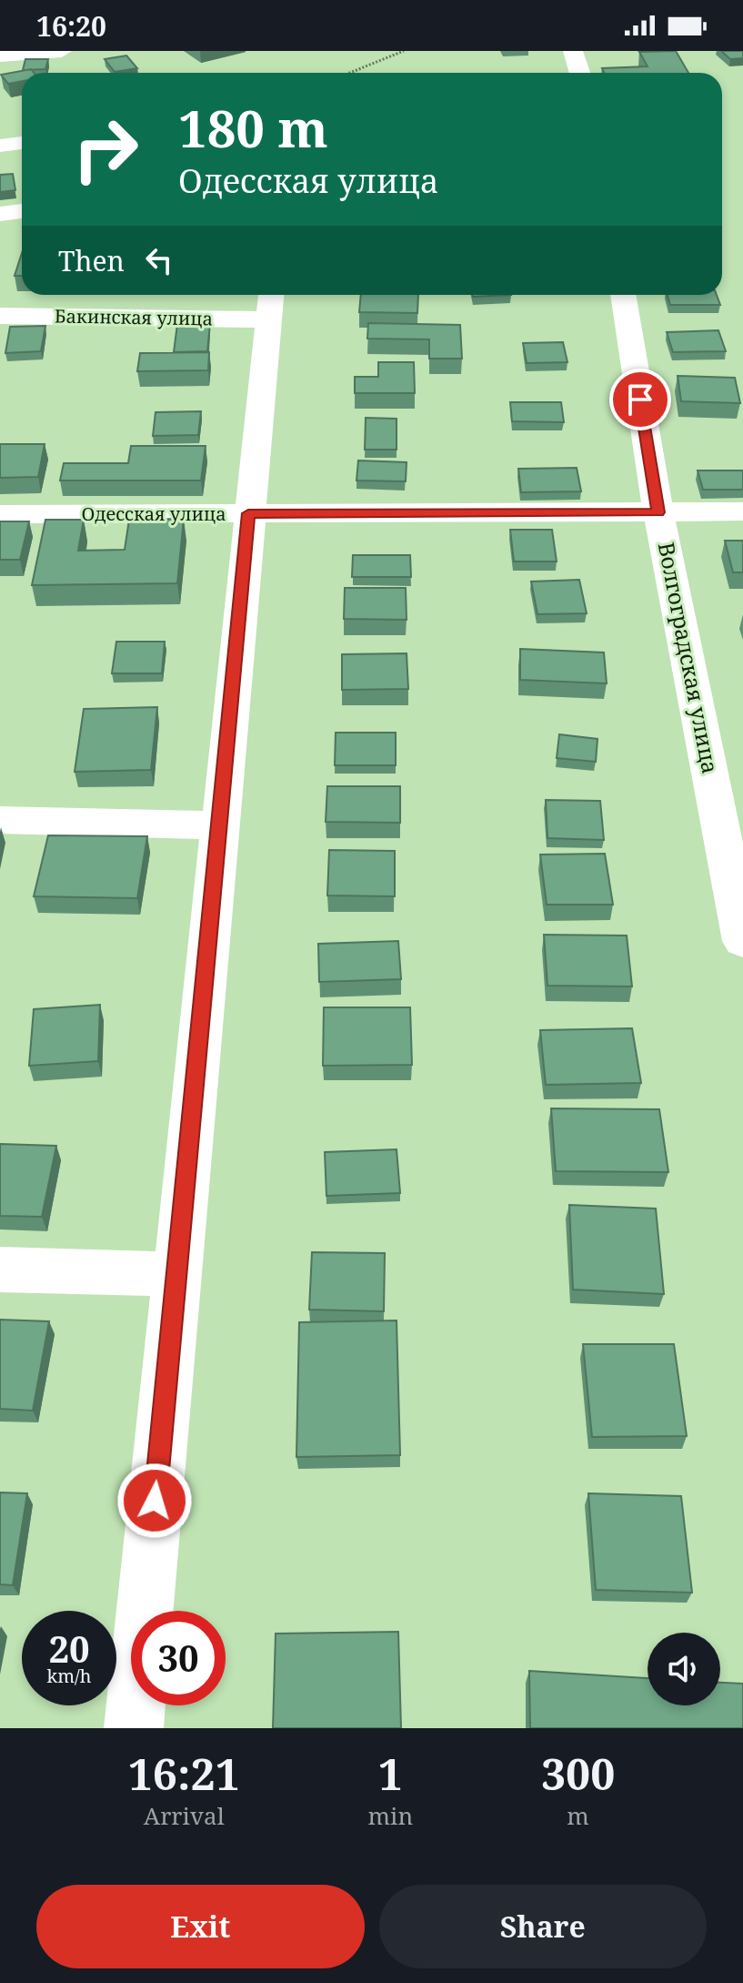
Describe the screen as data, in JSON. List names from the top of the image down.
{
  "streets": {
    "street": ["Бакинская улица", "Одесская улица", "Волгоградская улица"]
  },
  "crossings": [
    ["Одесская улица", "Волгоградская улица"]
  ],
  "page": {
    "status": "16:20",
    "turn": ["180 m", "Одесская улица"],
    "then": "Then",
    "speed": "20 km/h",
    "limit": "30",
    "eta": [
      "16:21",
      "Arrival",
      "1",
      "min",
      "300",
      "m"
    ],
    "buttons": ["Exit", "Share"]
  }
}
